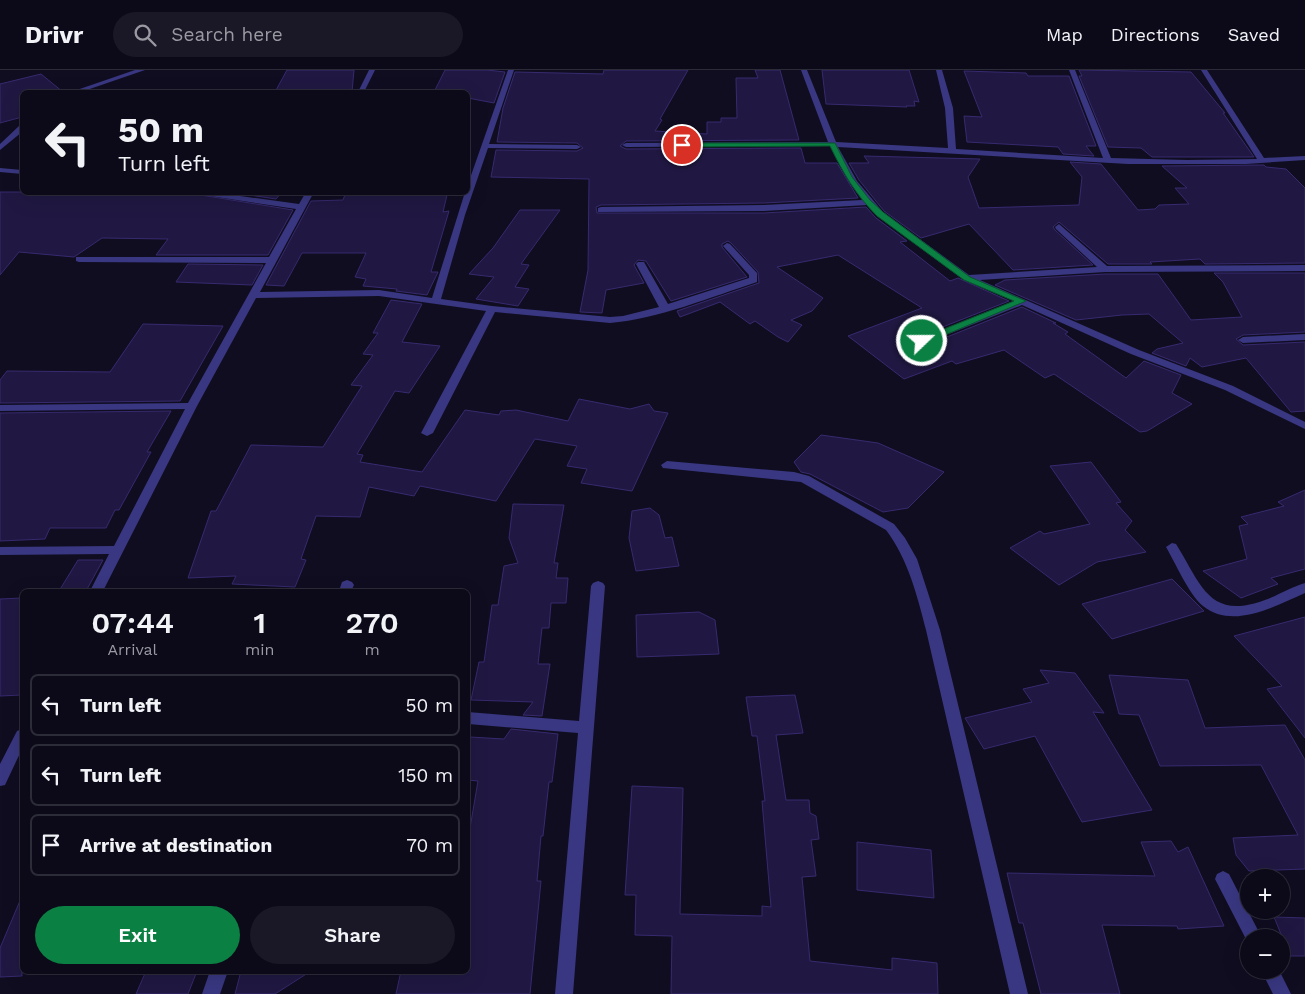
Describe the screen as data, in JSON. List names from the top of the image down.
{
  "page": {
    "header": "Drivr",
    "search": "Search here",
    "nav": ["Map", "Directions", "Saved"],
    "turn": ["50 m", "Turn left"],
    "eta": [
      "07:44",
      "Arrival",
      "1",
      "min",
      "270",
      "m"
    ],
    "list": [
      {
        "name": "Turn left",
        "value": "50 m"
      },
      {
        "name": "Turn left",
        "value": "150 m"
      },
      {
        "name": "Arrive at destination",
        "value": "70 m"
      }
    ],
    "map_buttons": ["+", "−"],
    "buttons": ["Exit", "Share"]
  }
}
